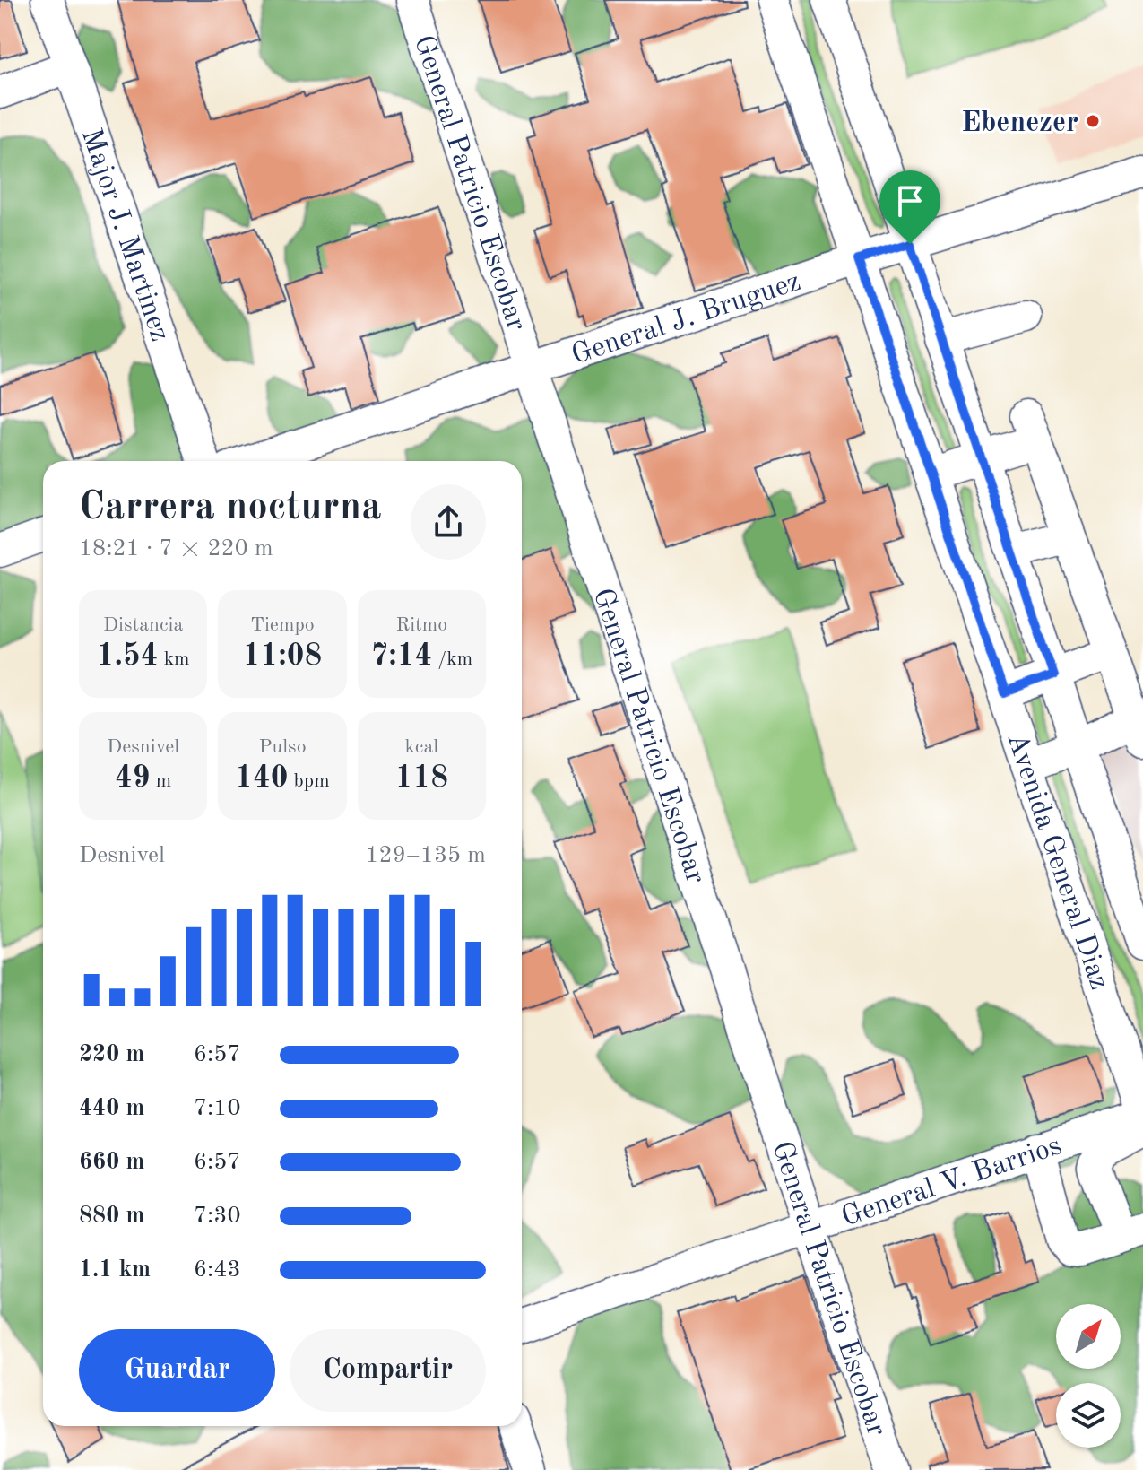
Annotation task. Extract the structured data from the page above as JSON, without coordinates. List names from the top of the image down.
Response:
{
  "streets": {
    "street": [
      "General Patricio Escobar",
      "Major J. Martinez",
      "General J. Bruguez",
      "Avenida General Diaz",
      "General V. Barrios"
    ]
  },
  "crossings": [
    ["General Patricio Escobar", "General J. Bruguez"],
    ["General Patricio Escobar", "General V. Barrios"],
    ["General J. Bruguez", "Avenida General Diaz"],
    ["Avenida General Diaz", "General V. Barrios"]
  ],
  "places": ["Ebenezer"],
  "north": "top right",
  "page": {
    "heading": ["Carrera nocturna", "18:21 · 7 × 220 m"],
    "stats": [
      ["Distancia", "1.54 km"],
      ["Tiempo", "11:08"],
      ["Ritmo", "7:14 /km"],
      ["Desnivel", "49 m"],
      ["Pulso", "140 bpm"],
      ["kcal", "118"]
    ],
    "chart": ["Desnivel", "129–135 m"],
    "list": [
      {
        "name": "220 m",
        "note": "6:57"
      },
      {
        "name": "440 m",
        "note": "7:10"
      },
      {
        "name": "660 m",
        "note": "6:57"
      },
      {
        "name": "880 m",
        "note": "7:30"
      },
      {
        "name": "1.1 km",
        "note": "6:43"
      }
    ],
    "buttons": ["Guardar", "Compartir"]
  }
}
